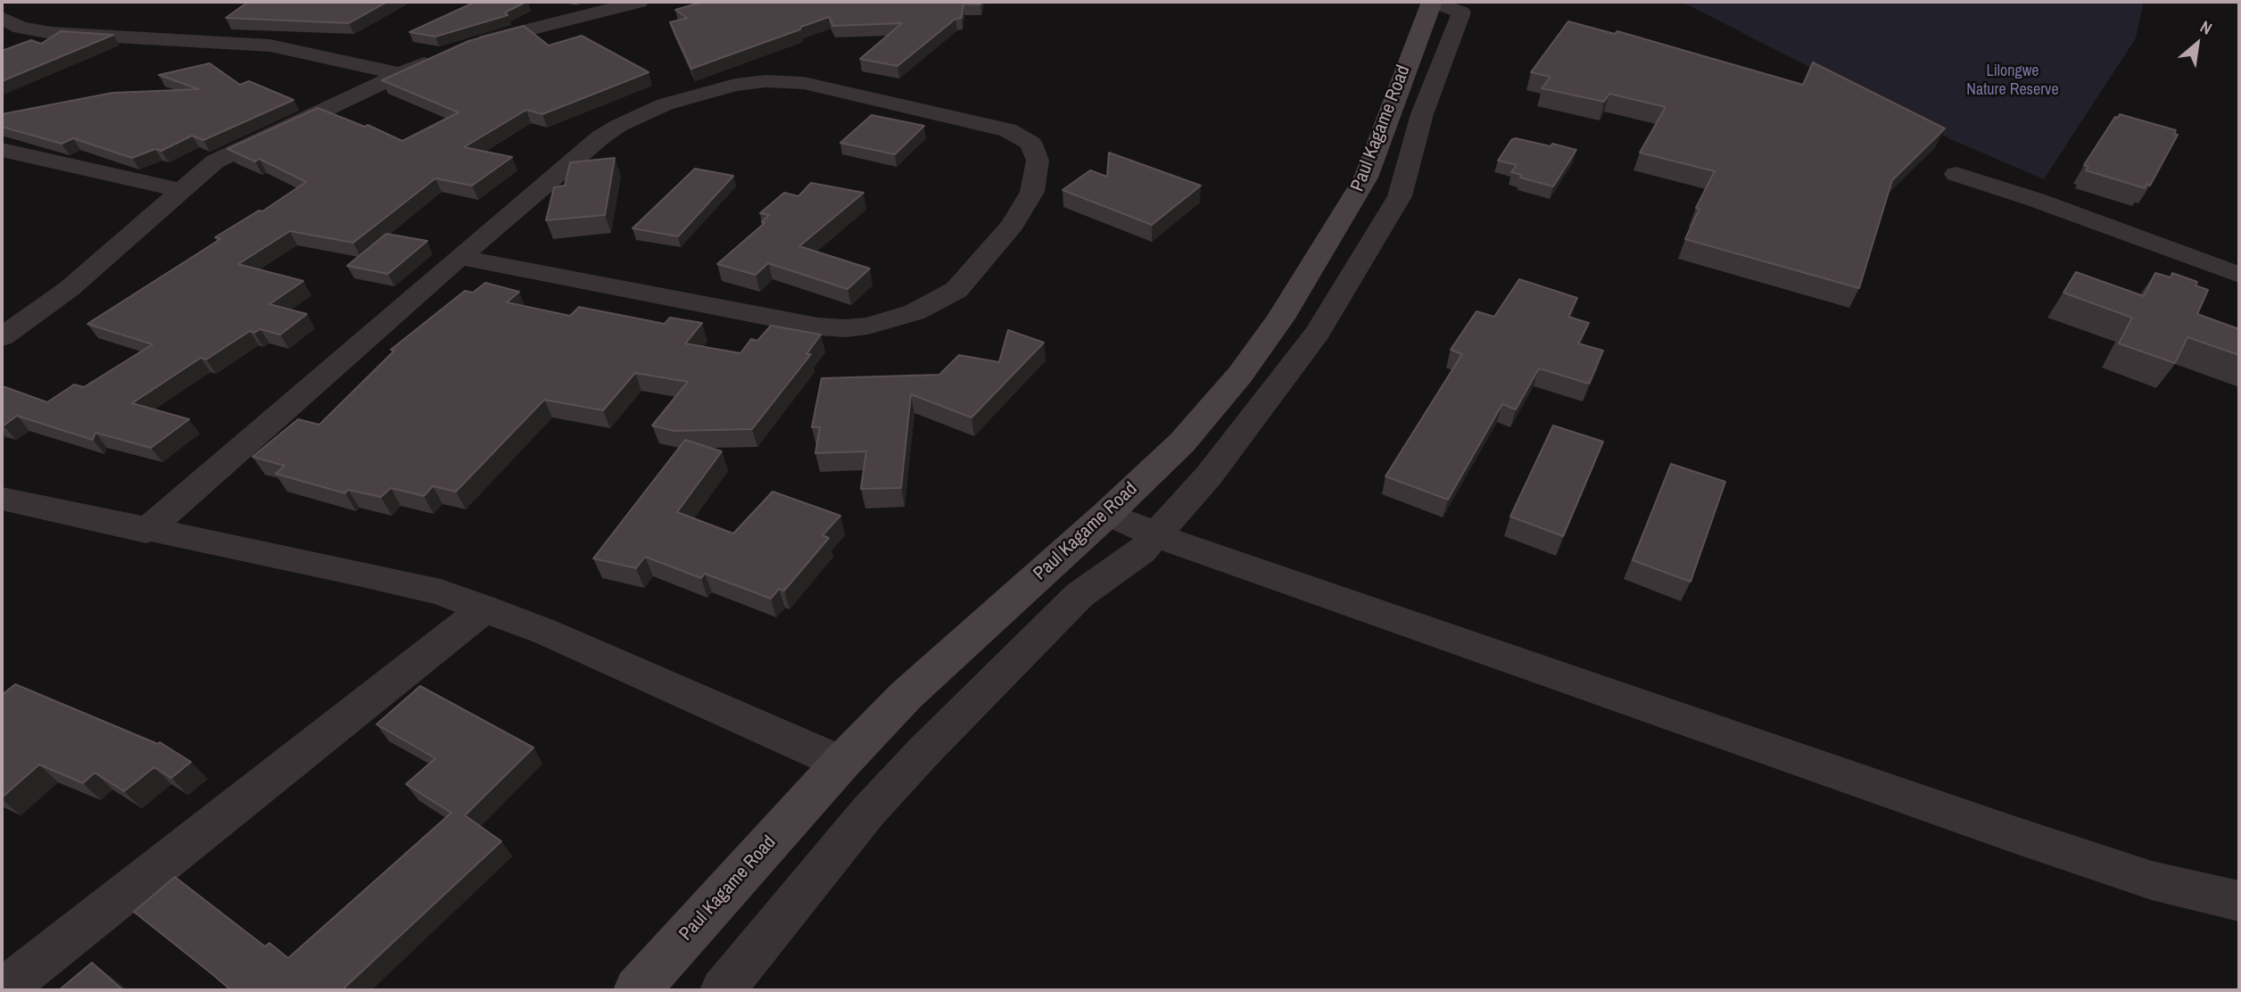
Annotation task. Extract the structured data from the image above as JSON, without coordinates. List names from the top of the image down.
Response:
{
  "streets": {
    "street": ["Paul Kagame Road"]
  },
  "parks": ["Lilongwe Nature Reserve"],
  "north": "top right"
}
